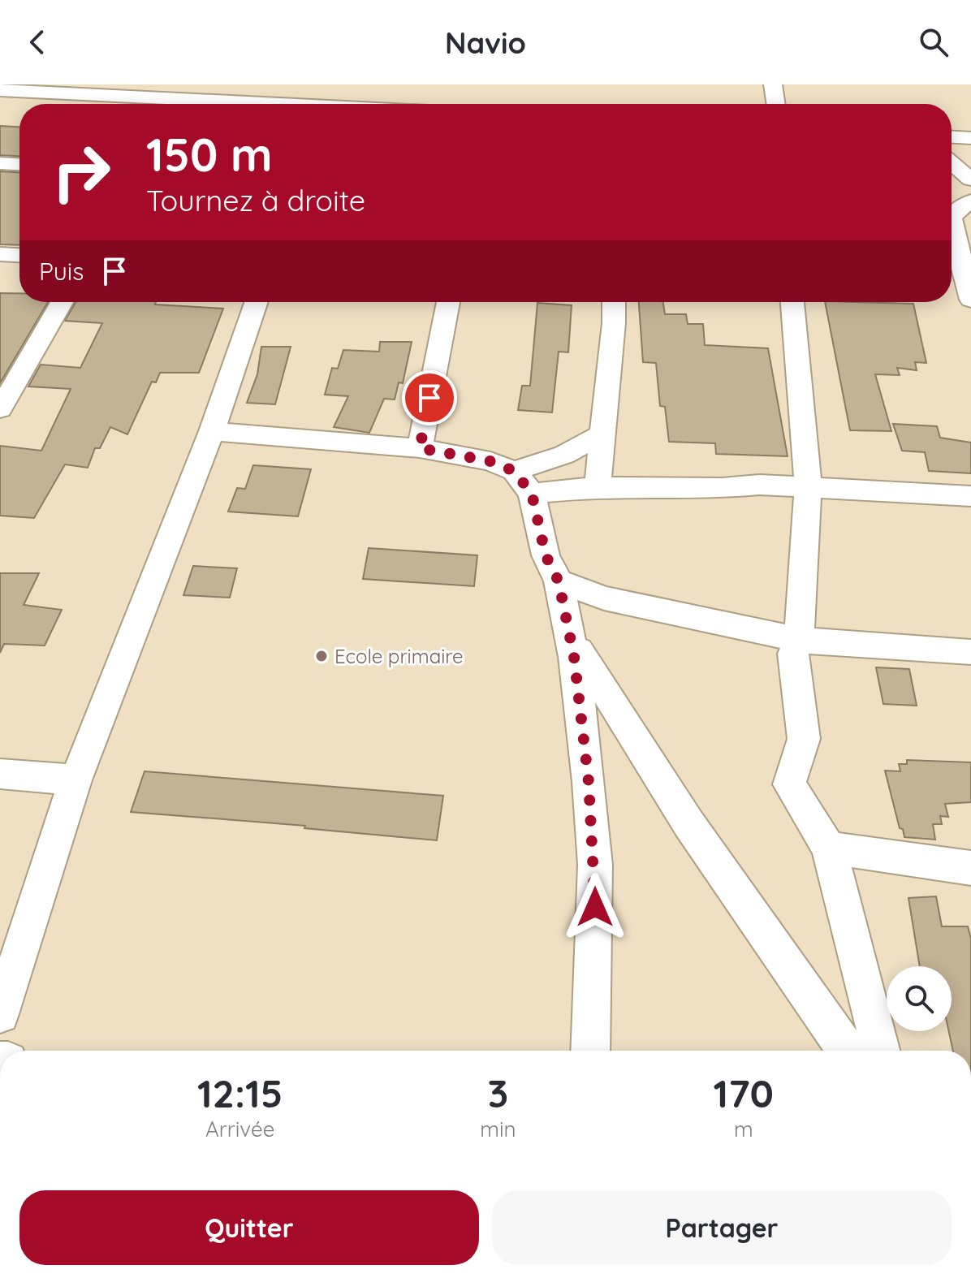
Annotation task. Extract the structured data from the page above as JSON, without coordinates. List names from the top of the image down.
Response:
{
  "places": ["Ecole primaire"],
  "page": {
    "header": "Navio",
    "turn": ["150 m", "Tournez à droite"],
    "then": "Puis",
    "eta": [
      "12:15",
      "Arrivée",
      "3",
      "min",
      "170",
      "m"
    ],
    "buttons": ["Quitter", "Partager"]
  }
}
